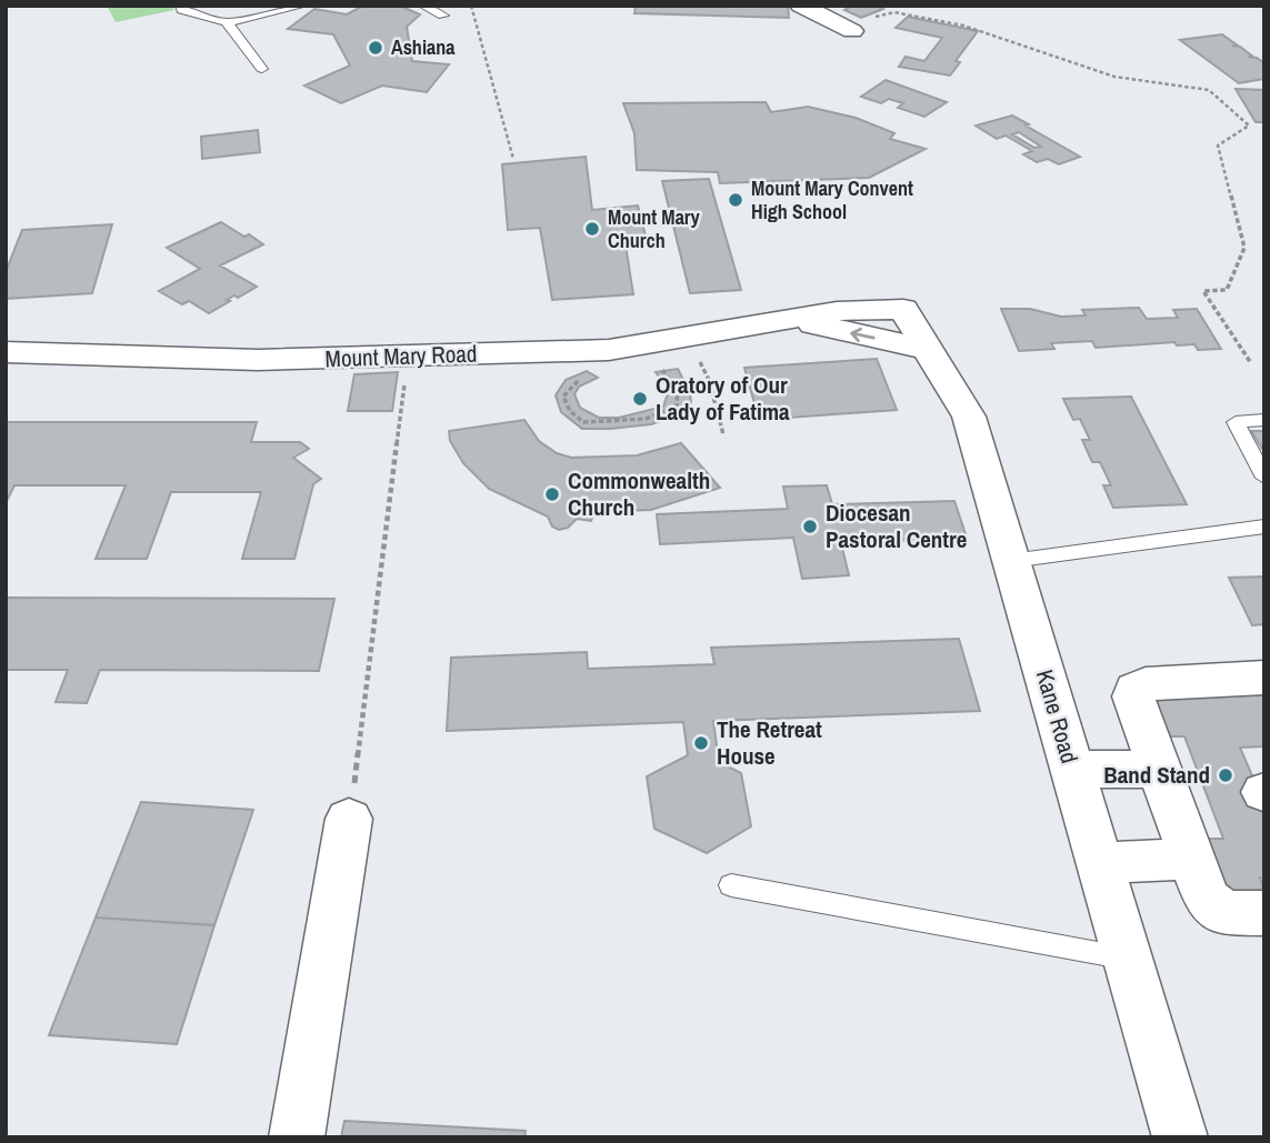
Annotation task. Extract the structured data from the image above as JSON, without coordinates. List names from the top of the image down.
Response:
{
  "streets": {
    "street": ["Mount Mary Road", "Kane Road"]
  },
  "crossings": [
    ["Mount Mary Road", "Kane Road"]
  ],
  "places": [
    "Ashiana",
    "Mount Mary Convent High School",
    "Mount Mary Church",
    "Oratory of Our Lady of Fatima",
    "Commonwealth Church",
    "Diocesan Pastoral Centre",
    "The Retreat House",
    "Band Stand"
  ]
}
